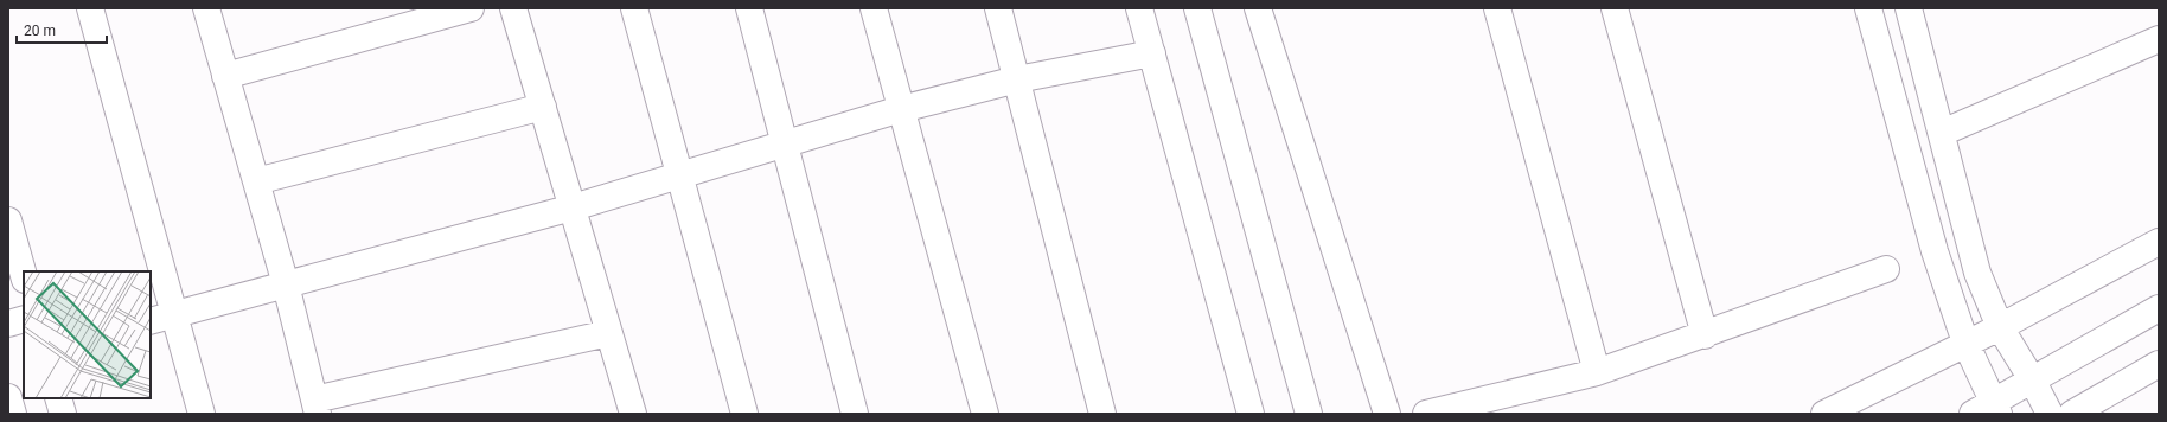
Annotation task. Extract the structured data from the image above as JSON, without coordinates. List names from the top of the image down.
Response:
{
  "scale_bar": "20 m"
}
